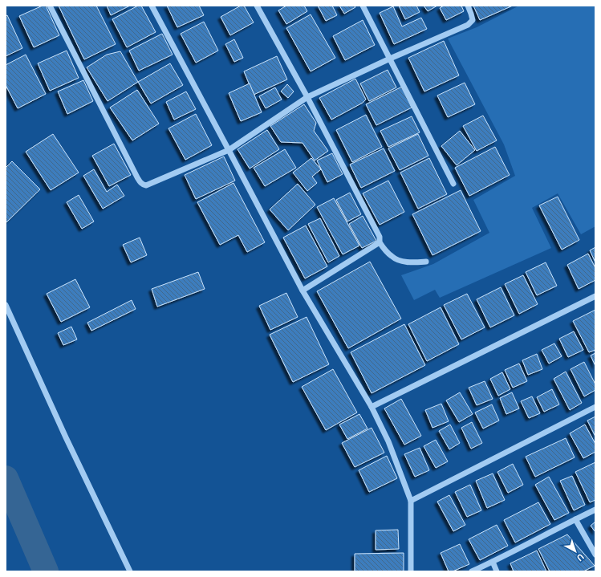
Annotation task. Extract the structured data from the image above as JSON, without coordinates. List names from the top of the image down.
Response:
{
  "north": "bottom right"
}
